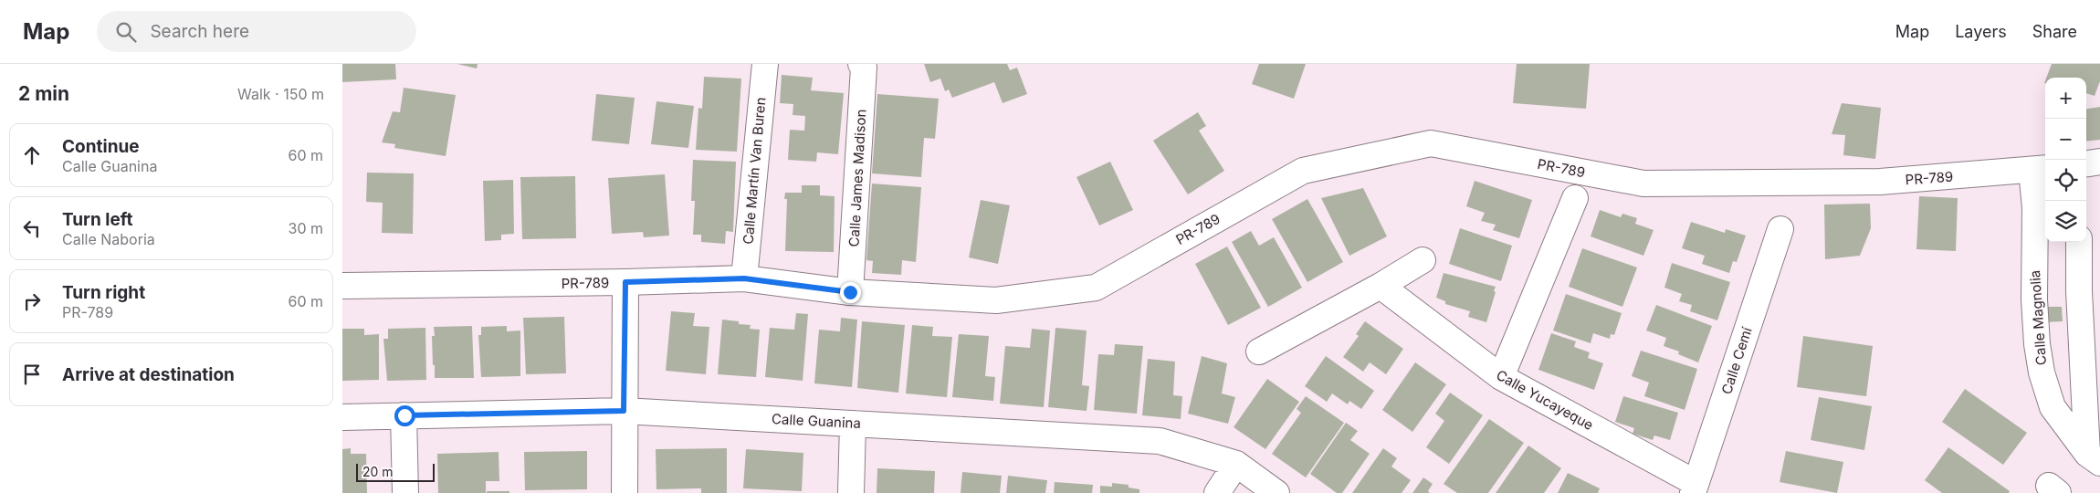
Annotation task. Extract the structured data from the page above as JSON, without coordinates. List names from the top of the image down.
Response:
{
  "streets": {
    "street": [
      "PR-789",
      "Calle Martín Van Buren",
      "Calle James Madison",
      "Calle Magnolia",
      "Calle Cemí",
      "Calle Yucayeque",
      "Calle Guanina"
    ]
  },
  "crossings": [
    ["PR-789", "Calle Martín Van Buren"],
    ["PR-789", "Calle James Madison"],
    ["PR-789", "Calle Magnolia"],
    ["Calle Cemí", "Calle Yucayeque"]
  ],
  "scale_bar": "20 m",
  "page": {
    "header": "Map",
    "search": "Search here",
    "nav": ["Map", "Layers", "Share"],
    "heading": ["2 min", "Walk · 150 m"],
    "map_buttons": ["+", "−"],
    "list": [
      ["Continue", "Calle Guanina", "60 m"],
      ["Turn left", "Calle Naboria", "30 m"],
      ["Turn right", "PR-789", "60 m"],
      "Arrive at destination"
    ],
    "scale": "20 m"
  }
}
